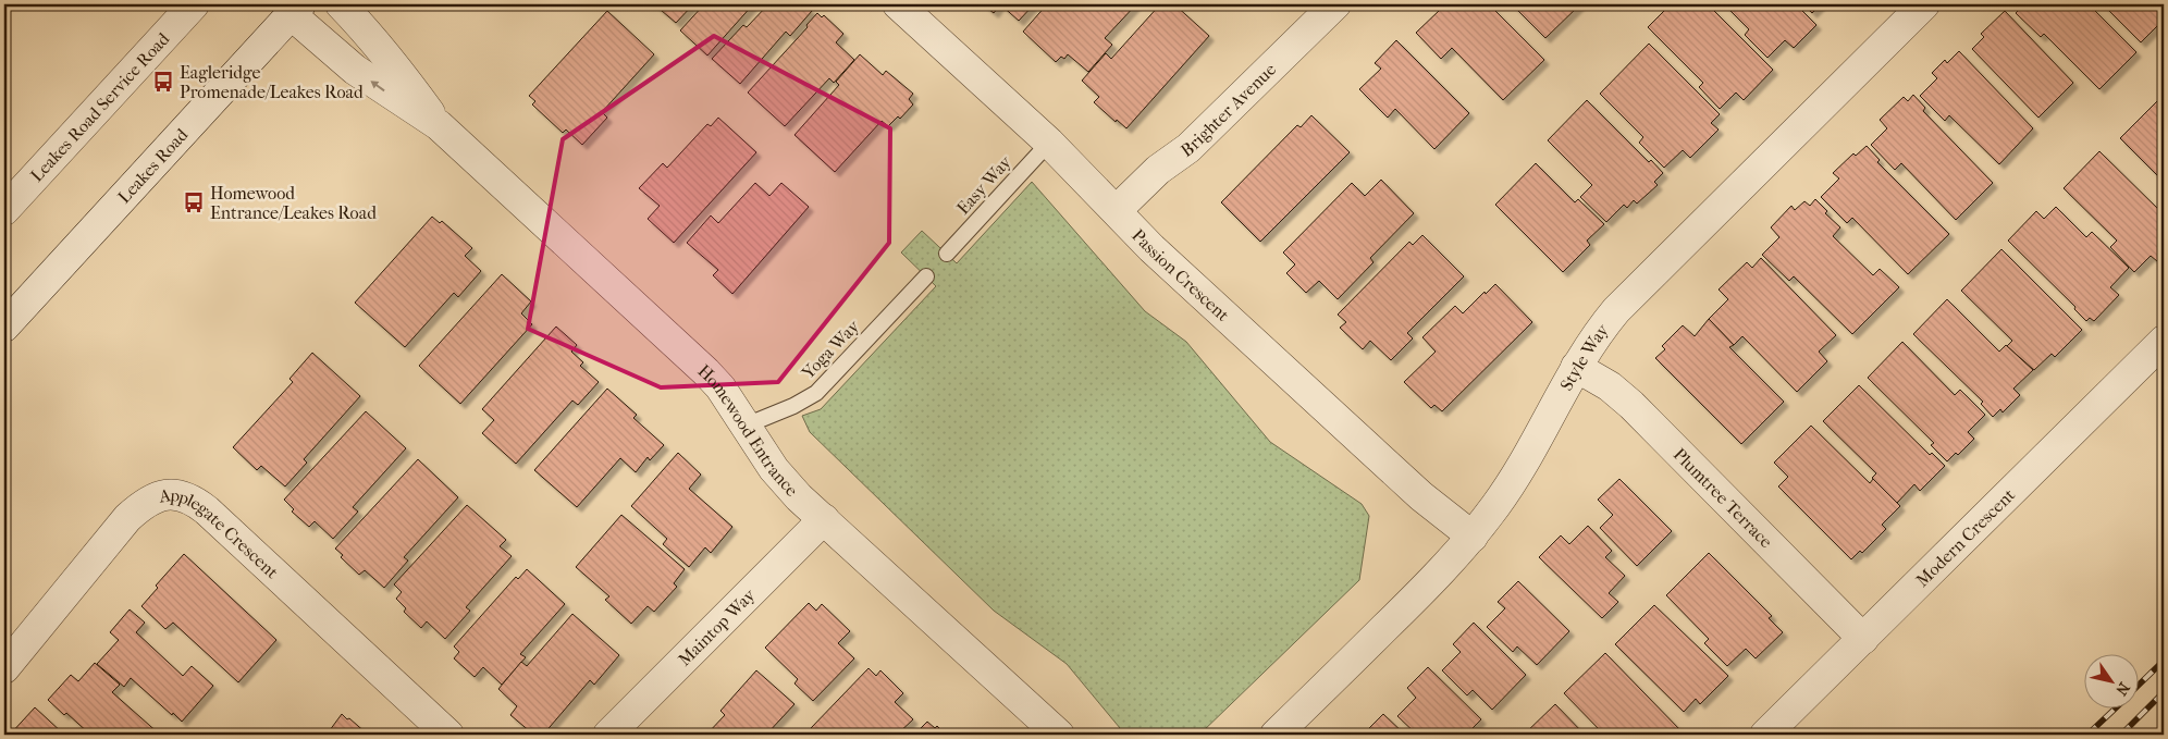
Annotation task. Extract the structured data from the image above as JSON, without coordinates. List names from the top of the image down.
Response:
{
  "streets": {
    "street": [
      "Leakes Road Service Road",
      "Brighter Avenue",
      "Leakes Road",
      "Passion Crescent",
      "Style Way",
      "Homewood Entrance",
      "Plumtree Terrace",
      "Modern Crescent",
      "Applegate Crescent",
      "Maintop Way"
    ],
    "lane": ["Easy Way", "Yoga Way"]
  },
  "crossings": [
    ["Brighter Avenue", "Passion Crescent"],
    ["Leakes Road", "Homewood Entrance"],
    ["Easy Way", "Passion Crescent"],
    ["Passion Crescent", "Style Way"],
    ["Yoga Way", "Homewood Entrance"],
    ["Style Way", "Plumtree Terrace"],
    ["Homewood Entrance", "Maintop Way"],
    ["Plumtree Terrace", "Modern Crescent"]
  ],
  "places": {
    "bus stop": ["Eagleridge Promenade/Leakes Road", "Homewood Entrance/Leakes Road"]
  },
  "north": "bottom right"
}
